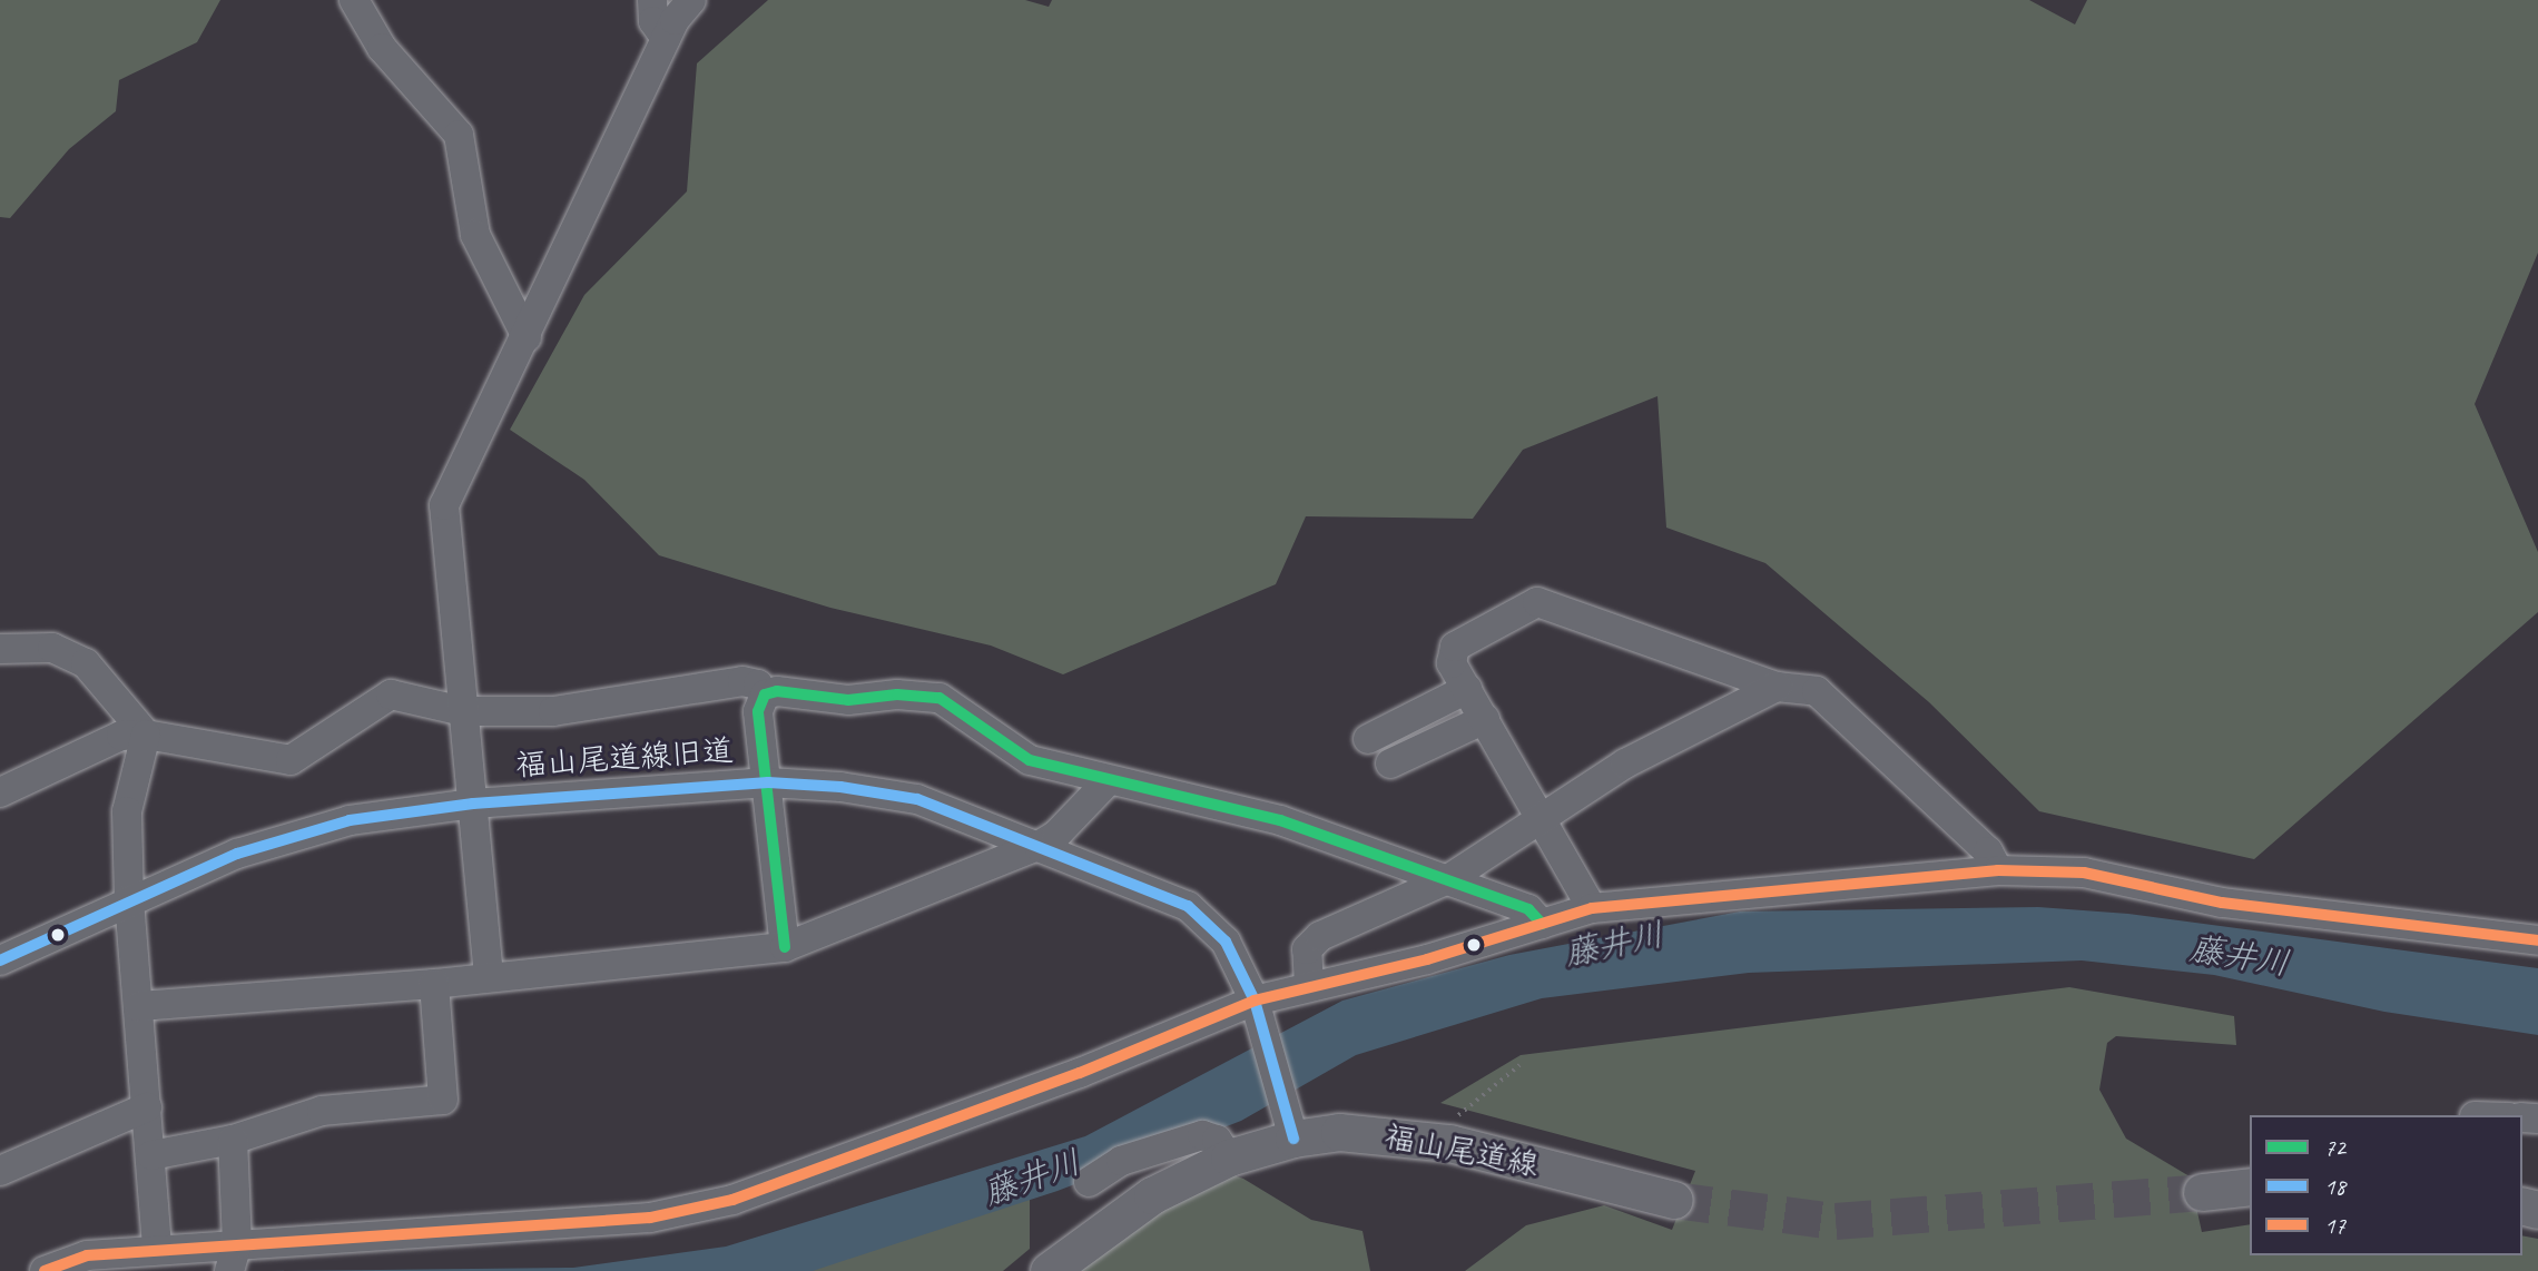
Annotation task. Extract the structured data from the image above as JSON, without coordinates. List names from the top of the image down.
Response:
{
  "streets": {
    "main road": ["福山尾道線"],
    "street": ["福山尾道線旧道"]
  },
  "crossings": [
    ["福山尾道線旧道", "福山尾道線"]
  ],
  "water": ["藤井川"],
  "lines": ["transit line 72", "transit line 18", "transit line 17"],
  "legend": ["72", "18", "17"]
}
